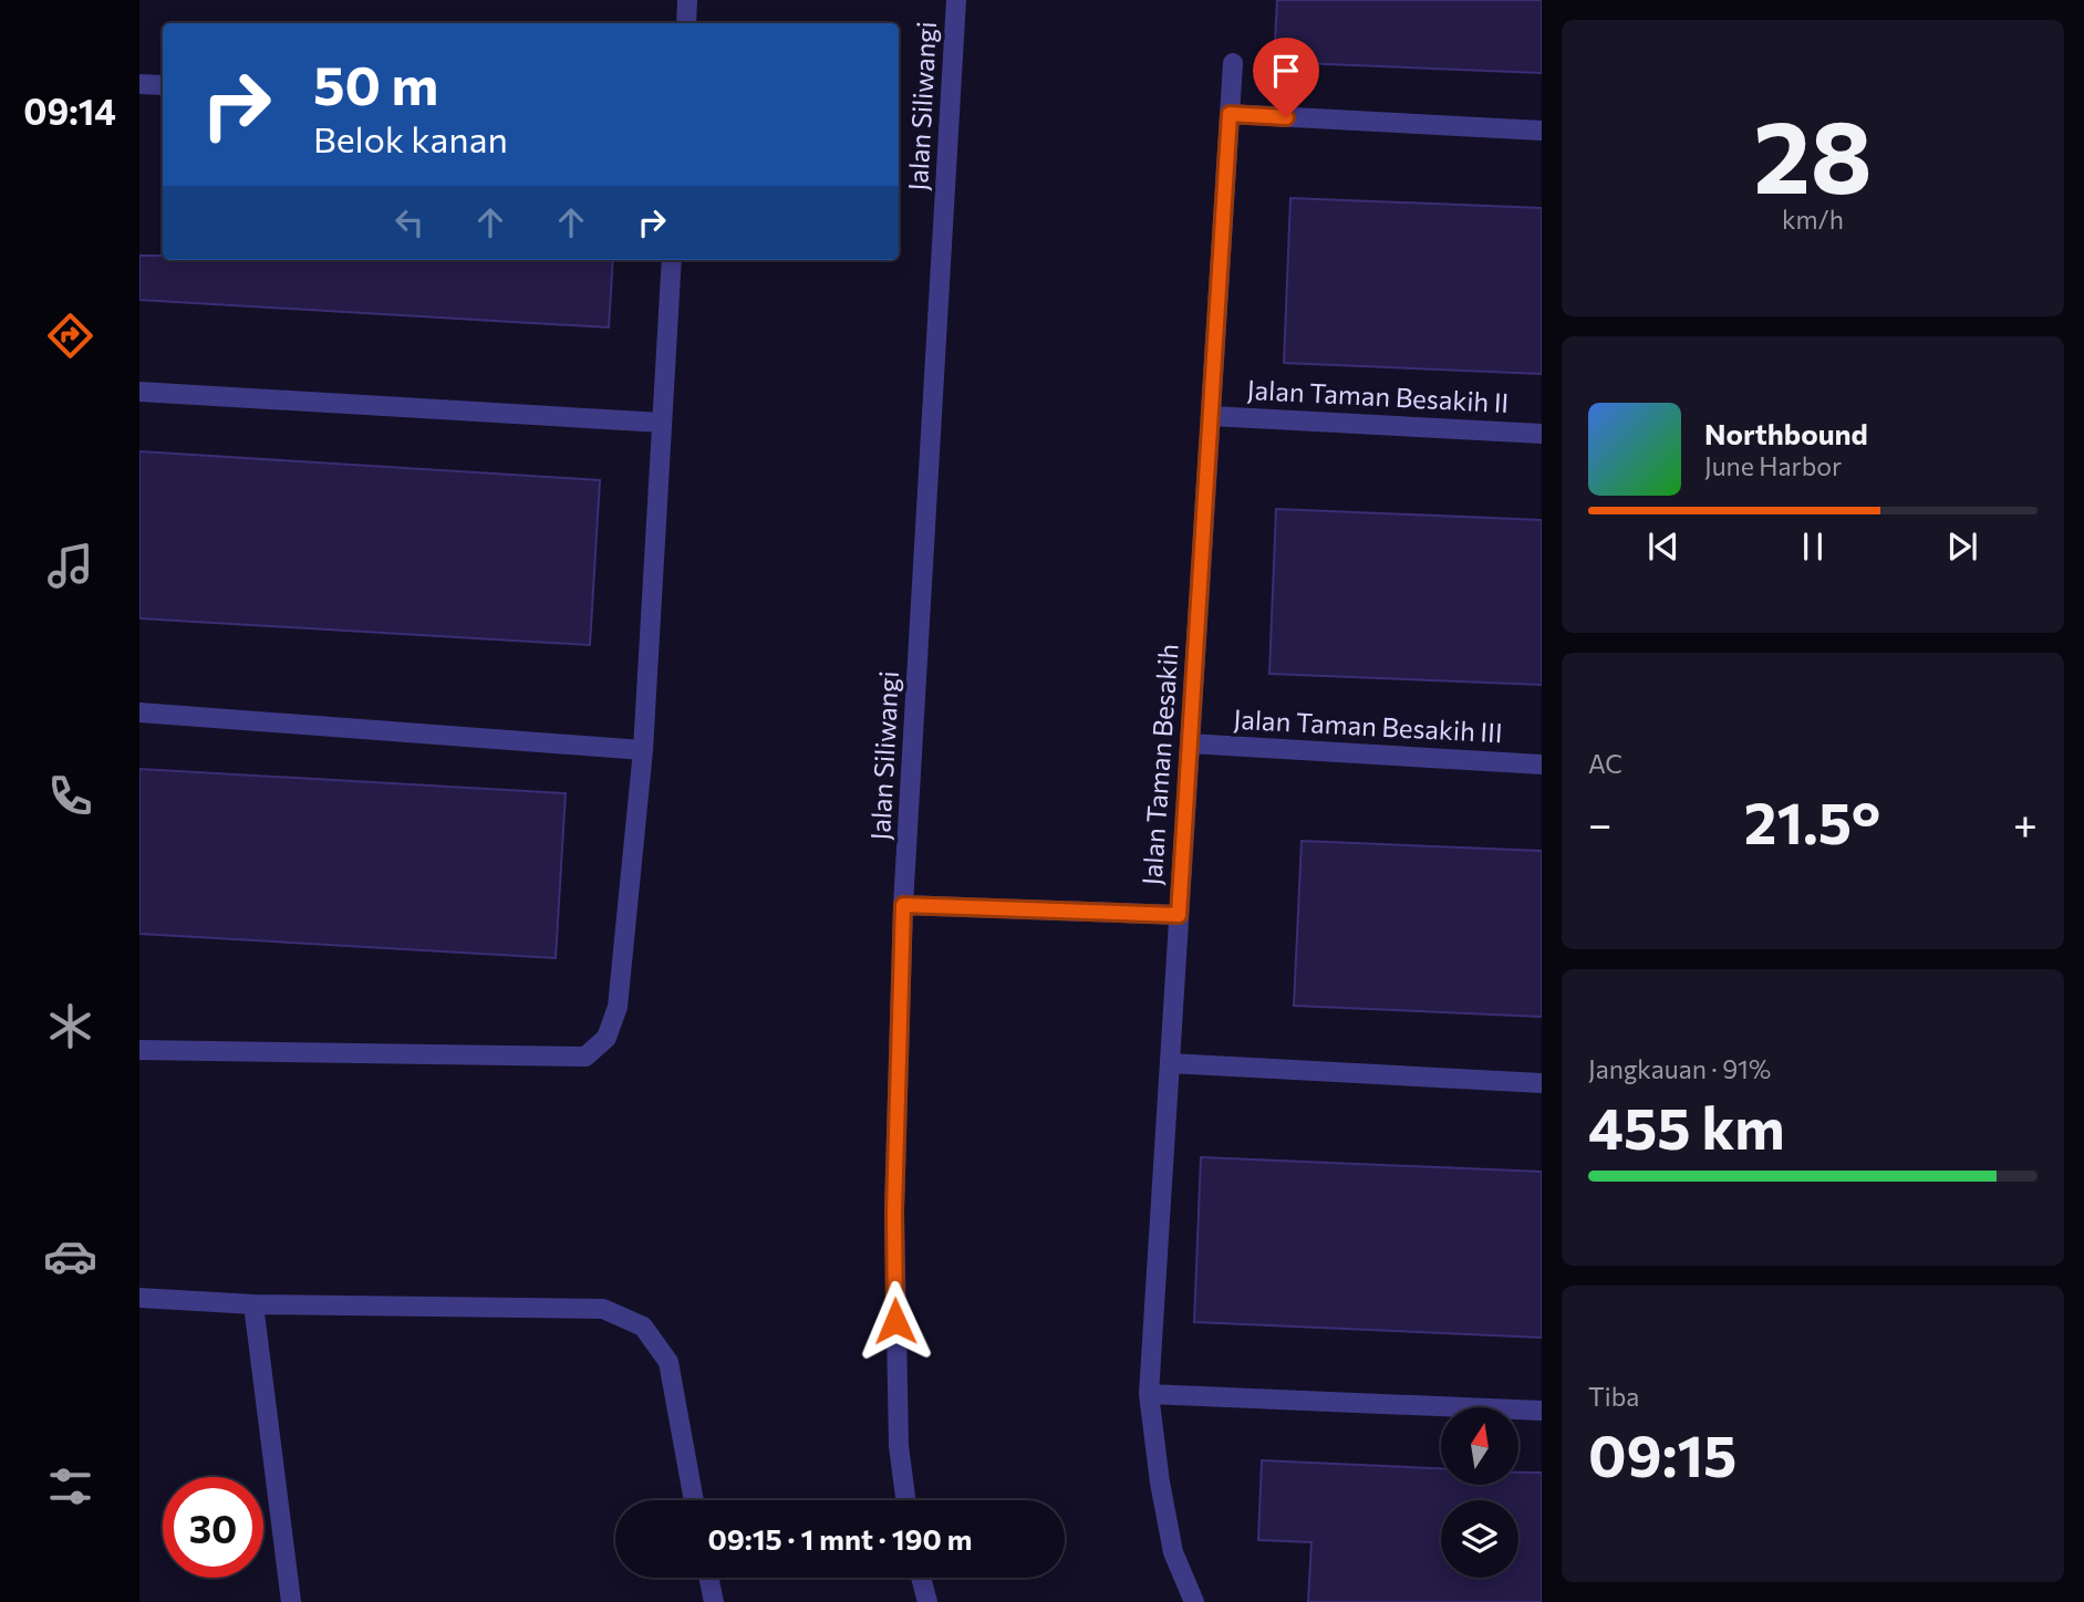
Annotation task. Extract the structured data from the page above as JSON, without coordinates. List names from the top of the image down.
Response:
{
  "streets": {
    "street": [
      "Jalan Siliwangi",
      "Jalan Taman Besakih II",
      "Jalan Taman Besakih III",
      "Jalan Taman Besakih"
    ]
  },
  "crossings": [
    ["Jalan Taman Besakih II", "Jalan Taman Besakih"],
    ["Jalan Taman Besakih III", "Jalan Taman Besakih"]
  ],
  "north": "top",
  "page": {
    "tabs": "09:14",
    "tile": [
      ["28", "km/h"],
      "AC",
      ["Jangkauan · 91%", "455 km"],
      ["Tiba", "09:15"]
    ],
    "turn": ["50 m", "Belok kanan"],
    "song": ["Northbound", "June Harbor"],
    "heat": ["−", "21.5°", "+"],
    "limit": "30",
    "trip": "09:15 · 1 mnt · 190 m"
  }
}
